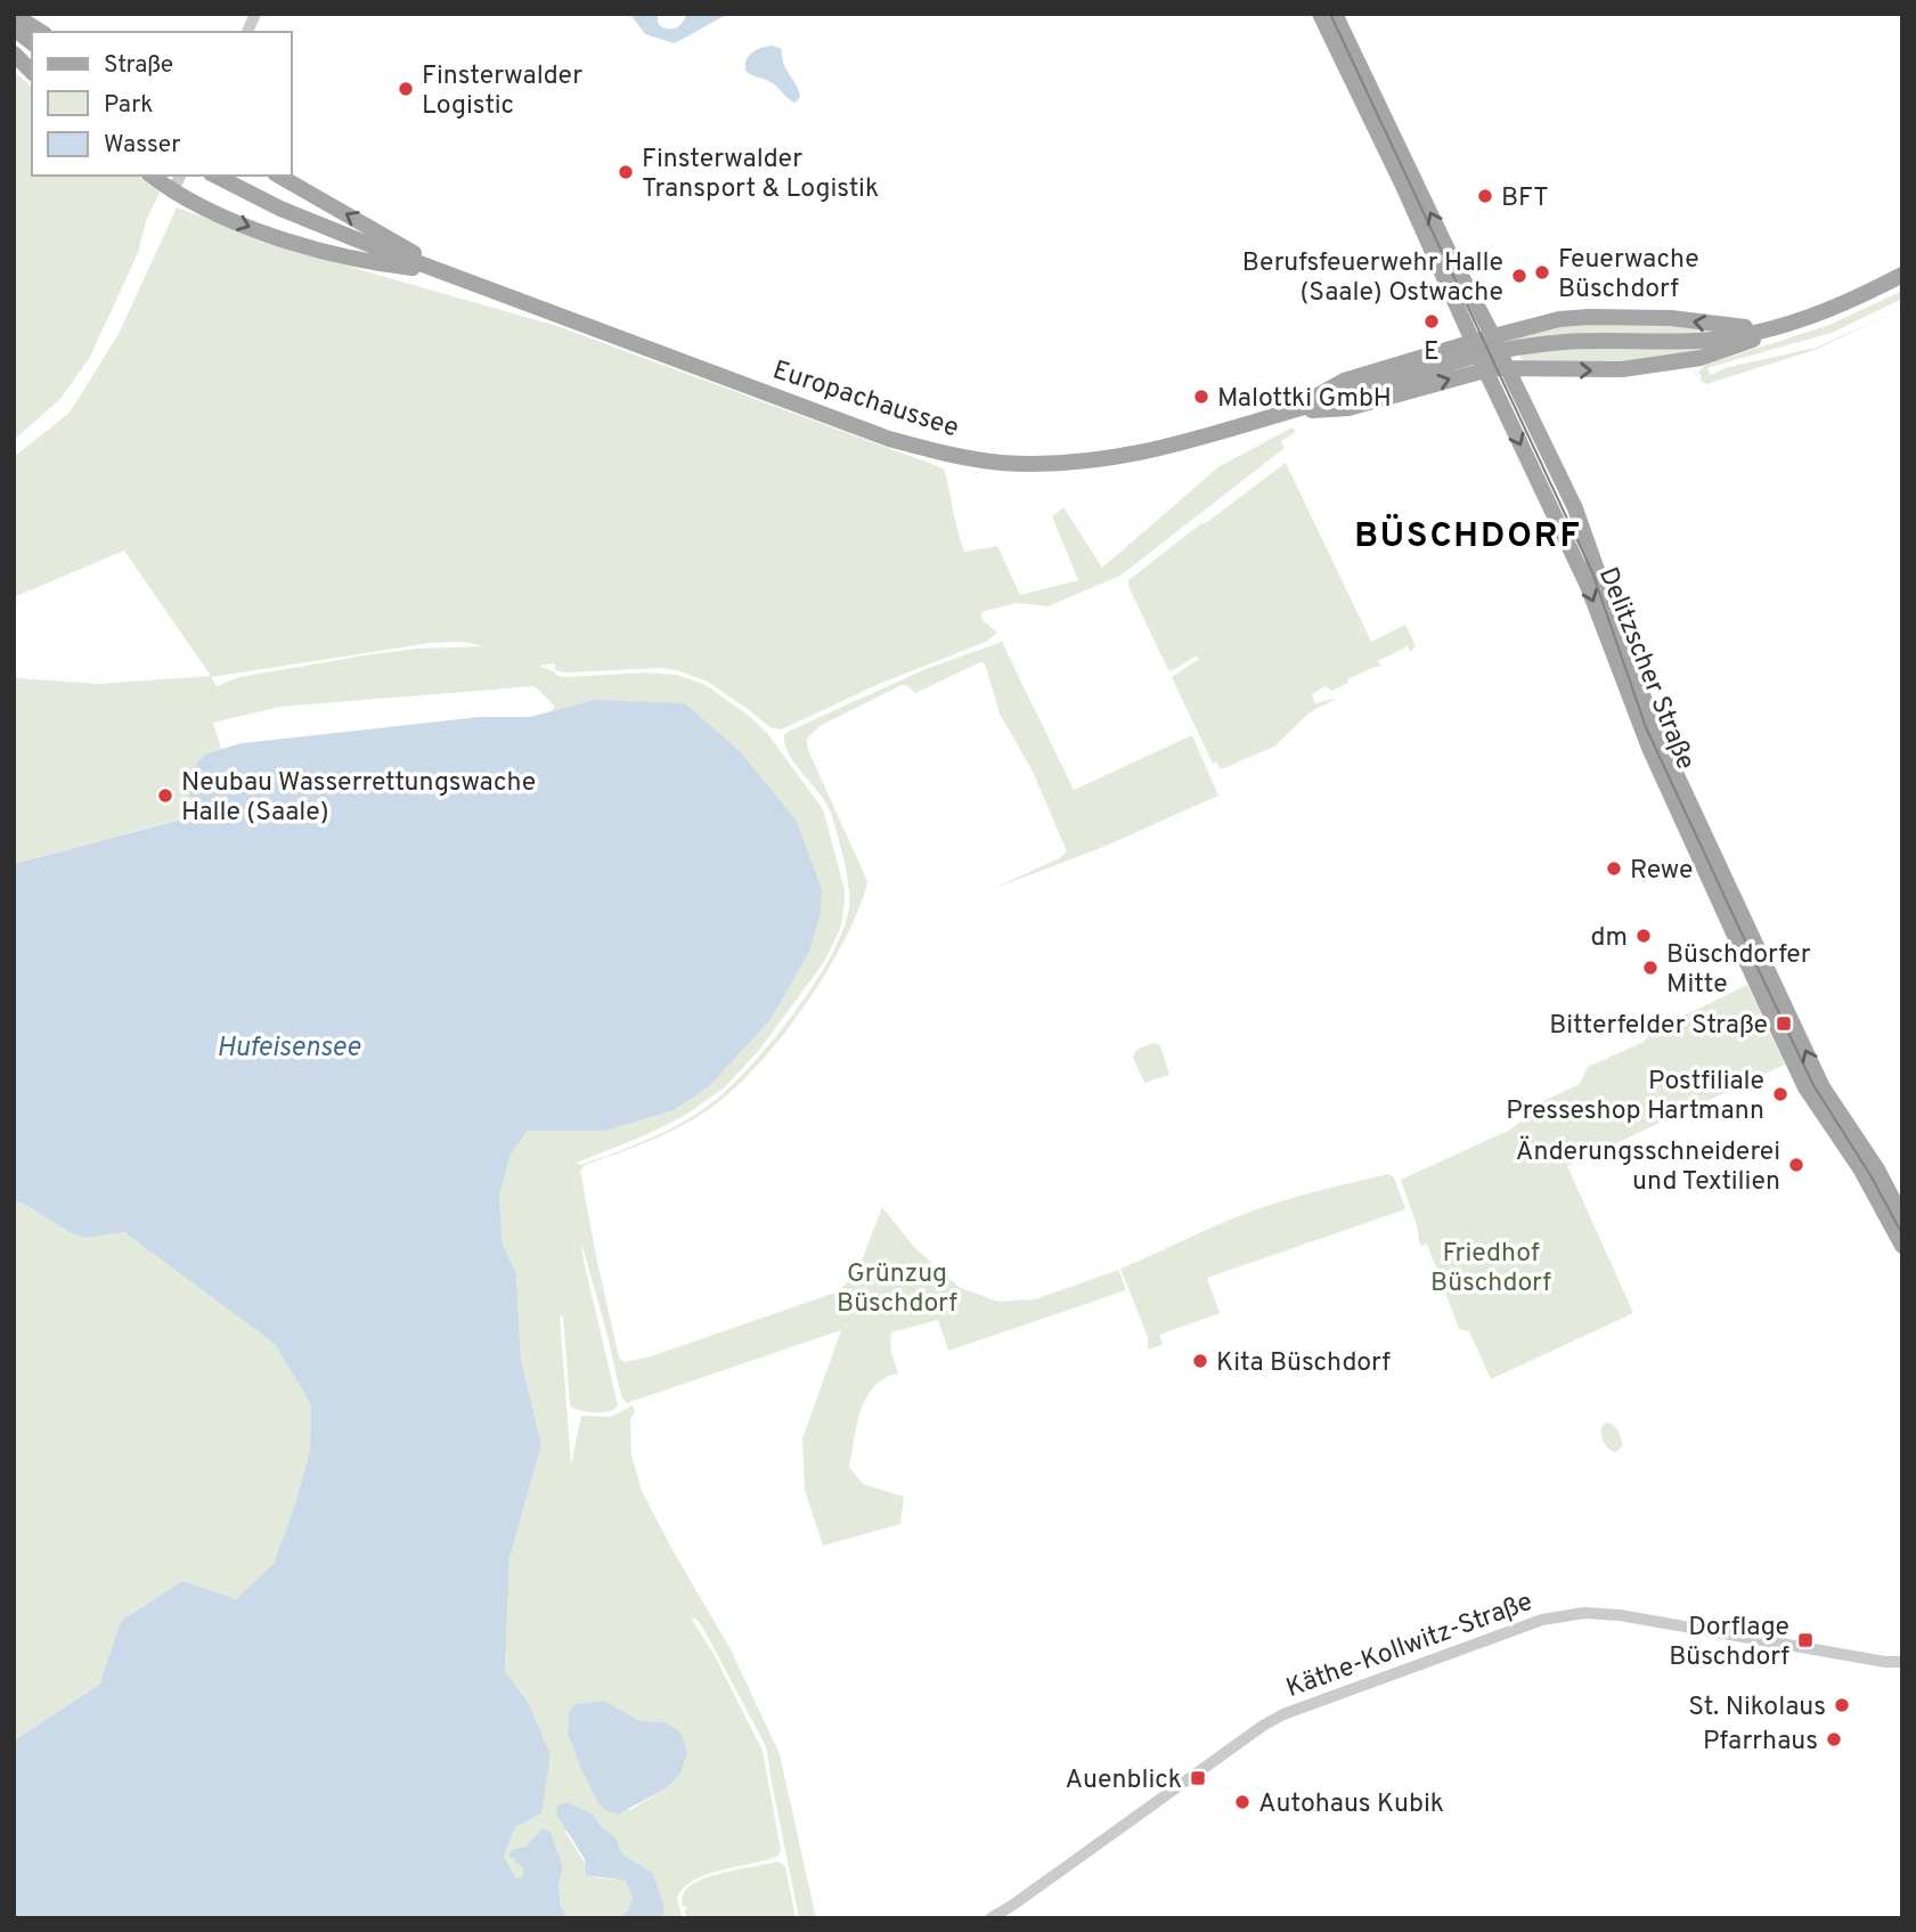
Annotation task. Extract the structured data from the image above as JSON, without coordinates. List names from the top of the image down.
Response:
{
  "streets": {
    "main road": ["Europachaussee", "Delitzscher Straße"],
    "street": ["Käthe-Kollwitz-Straße"]
  },
  "districts": ["BÜSCHDORF"],
  "water": ["Hufeisensee"],
  "parks": ["Friedhof Büschdorf", "Grünzug Büschdorf"],
  "places": {
    "other": [
      "Finsterwalder Logistic",
      "Finsterwalder Transport & Logistik",
      "BFT",
      "Feuerwache Büschdorf",
      "Berufsfeuerwehr Halle (Saale) Ostwache",
      "E",
      "Malottki GmbH",
      "Neubau Wasserrettungswache Halle (Saale)",
      "Rewe",
      "dm",
      "Büschdorfer Mitte",
      "Postfiliale Presseshop Hartmann",
      "Änderungsschneiderei und Textilien",
      "Kita Büschdorf",
      "St. Nikolaus",
      "Pfarrhaus",
      "Autohaus Kubik"
    ],
    "transit": ["Bitterfelder Straße", "Dorflage Büschdorf", "Auenblick"]
  },
  "legend": ["Straße", "Park", "Wasser"]
}
